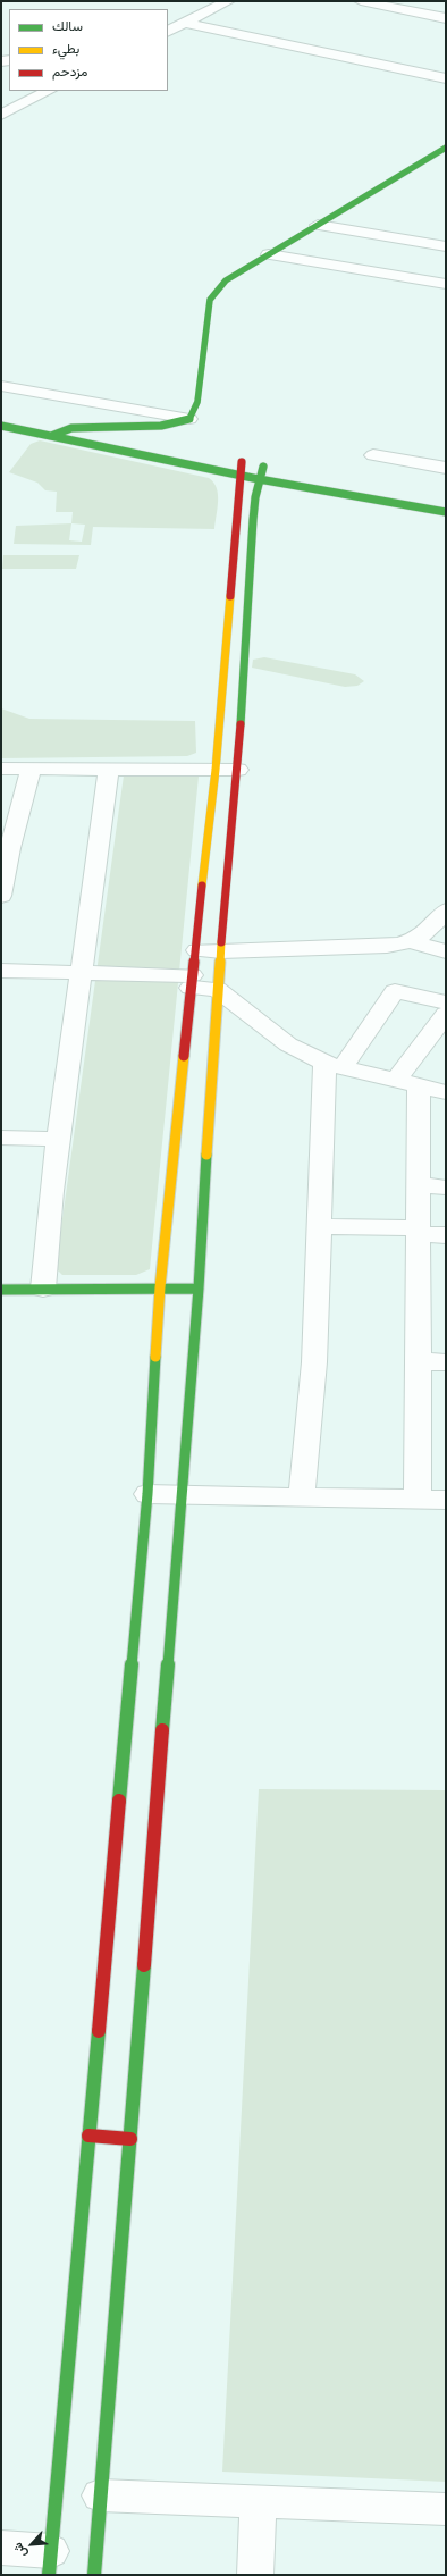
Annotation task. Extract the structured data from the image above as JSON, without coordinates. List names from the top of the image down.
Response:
{
  "legend": ["سالك", "بطيء", "مزدحم"],
  "north": "bottom left"
}
